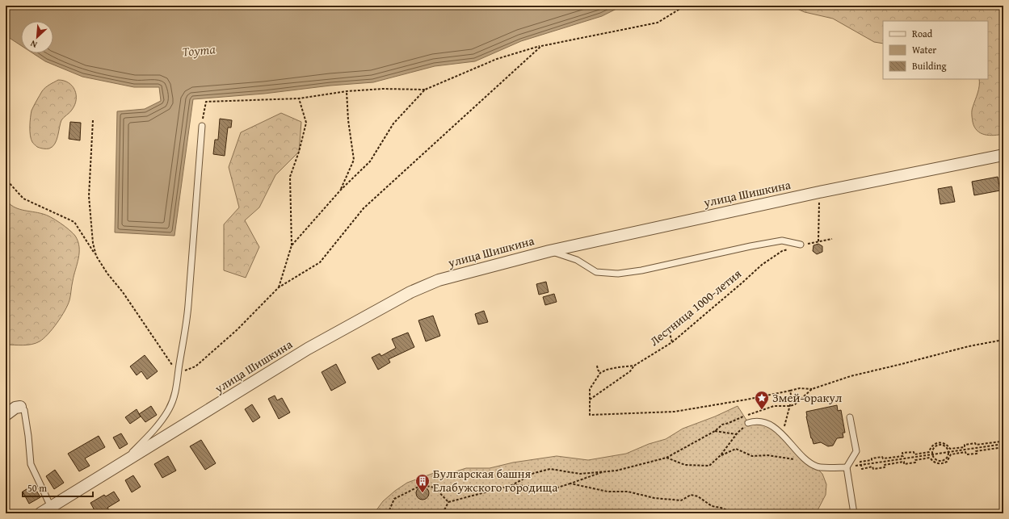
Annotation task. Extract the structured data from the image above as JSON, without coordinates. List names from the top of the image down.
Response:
{
  "streets": {
    "street": ["улица Шишкина"],
    "path": ["Лестница 1000-летия"]
  },
  "water": ["Toyma"],
  "places": {
    "place": ["Змей-оракул"],
    "building": ["Булгарская башня Елабужского городища"]
  },
  "legend": ["Road", "Water", "Building"],
  "scale_bar": "50 m",
  "north": "bottom left"
}
